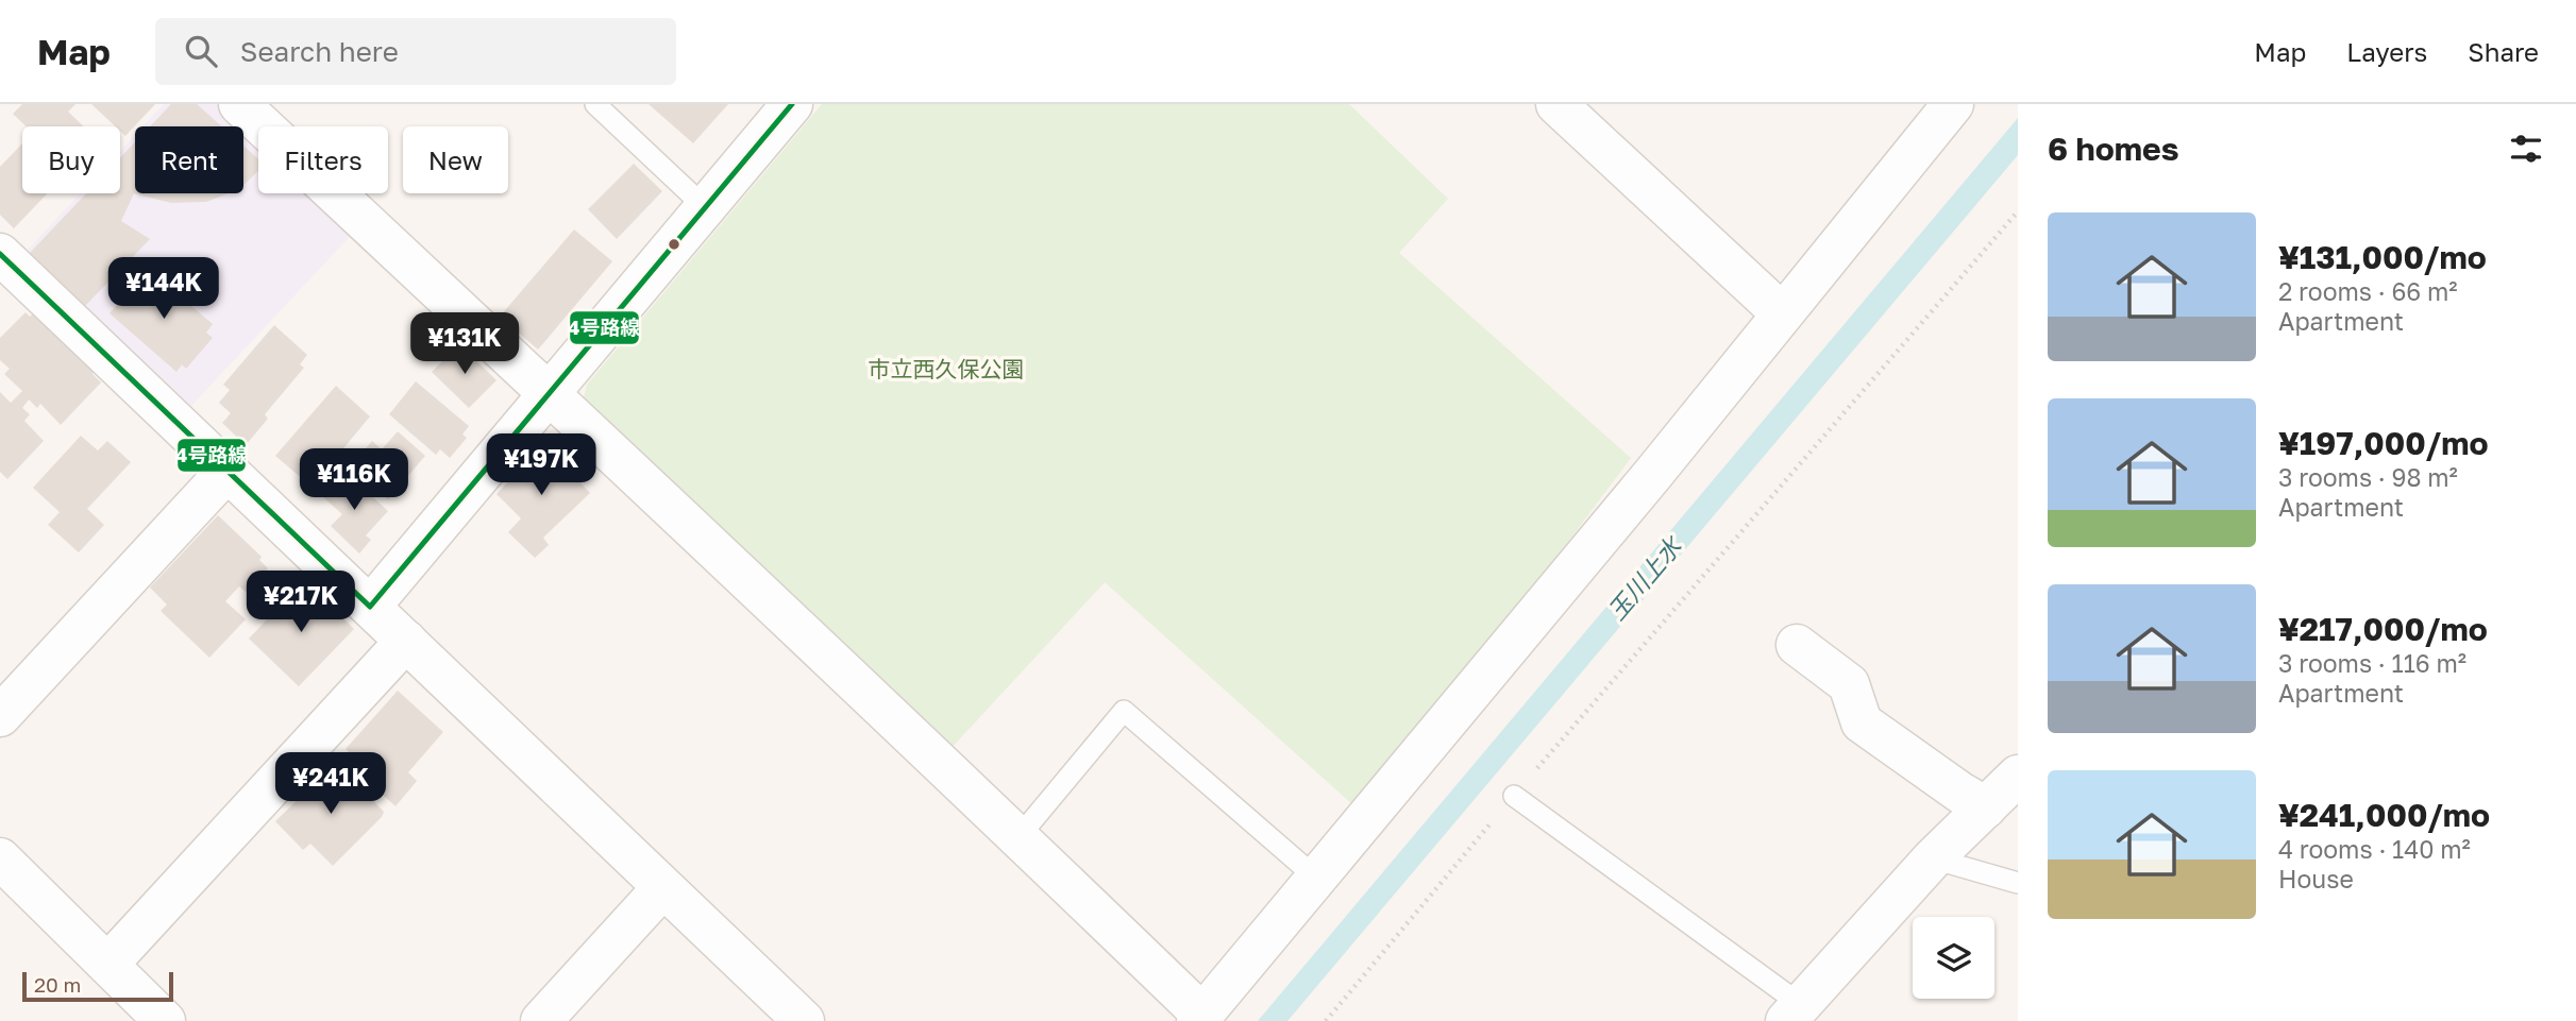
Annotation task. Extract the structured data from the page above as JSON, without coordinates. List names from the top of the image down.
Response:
{
  "water": ["玉川上水"],
  "parks": ["市立西久保公園"],
  "lines": ["transit line 4号路線"],
  "scale_bar": "20 m",
  "page": {
    "header": "Map",
    "search": "Search here",
    "nav": ["Map", "Layers", "Share"],
    "heading": "6 homes",
    "chip": [
      "Buy",
      "Rent",
      "Filters",
      "New"
    ],
    "list": [
      {
        "name": "¥131,000/mo",
        "note": "2 rooms · 66 m² · Apartment"
      },
      {
        "name": "¥197,000/mo",
        "note": "3 rooms · 98 m² · Apartment"
      },
      {
        "name": "¥217,000/mo",
        "note": "3 rooms · 116 m² · Apartment"
      },
      {
        "name": "¥241,000/mo",
        "note": "4 rooms · 140 m² · House"
      }
    ],
    "price": [
      "¥144K",
      "¥131K",
      "¥197K",
      "¥116K",
      "¥217K",
      "¥241K"
    ],
    "scale": "20 m"
  }
}
